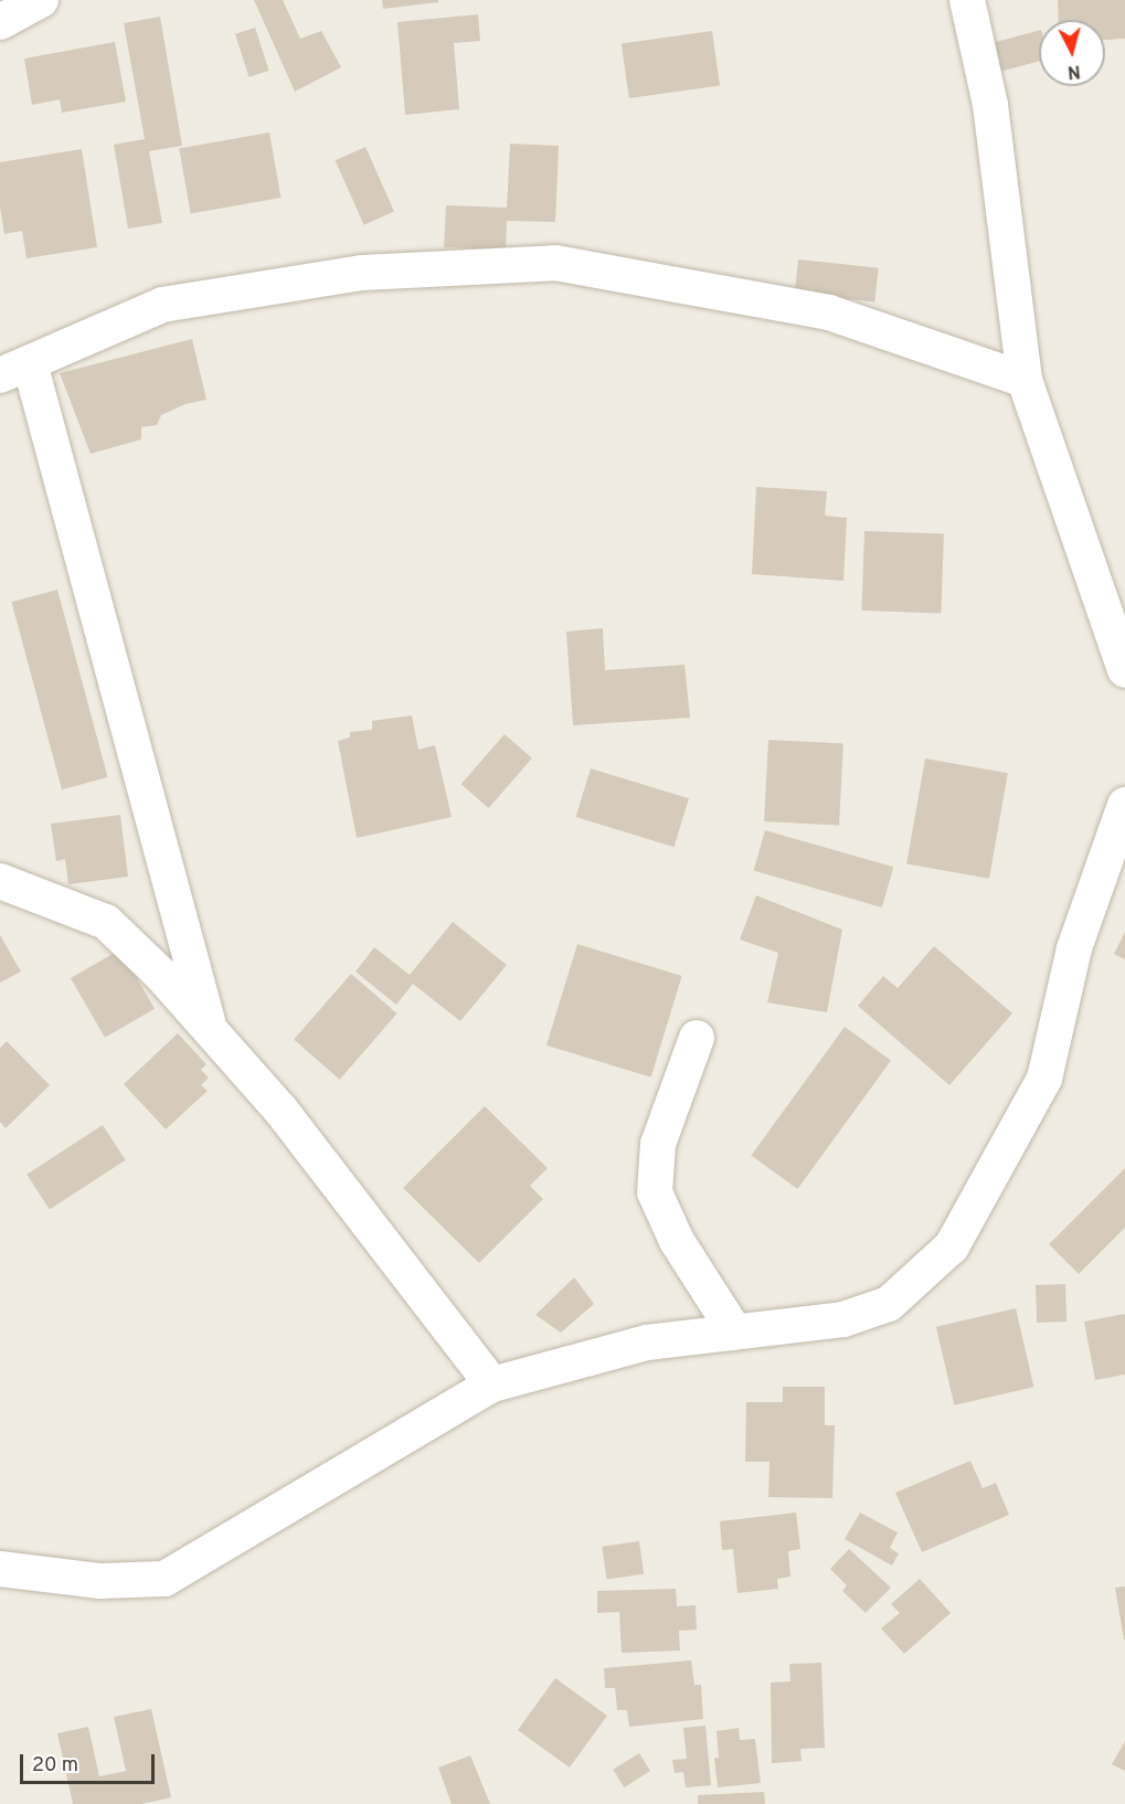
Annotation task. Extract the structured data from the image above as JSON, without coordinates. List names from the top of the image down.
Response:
{
  "scale_bar": "20 m",
  "north": "bottom"
}
